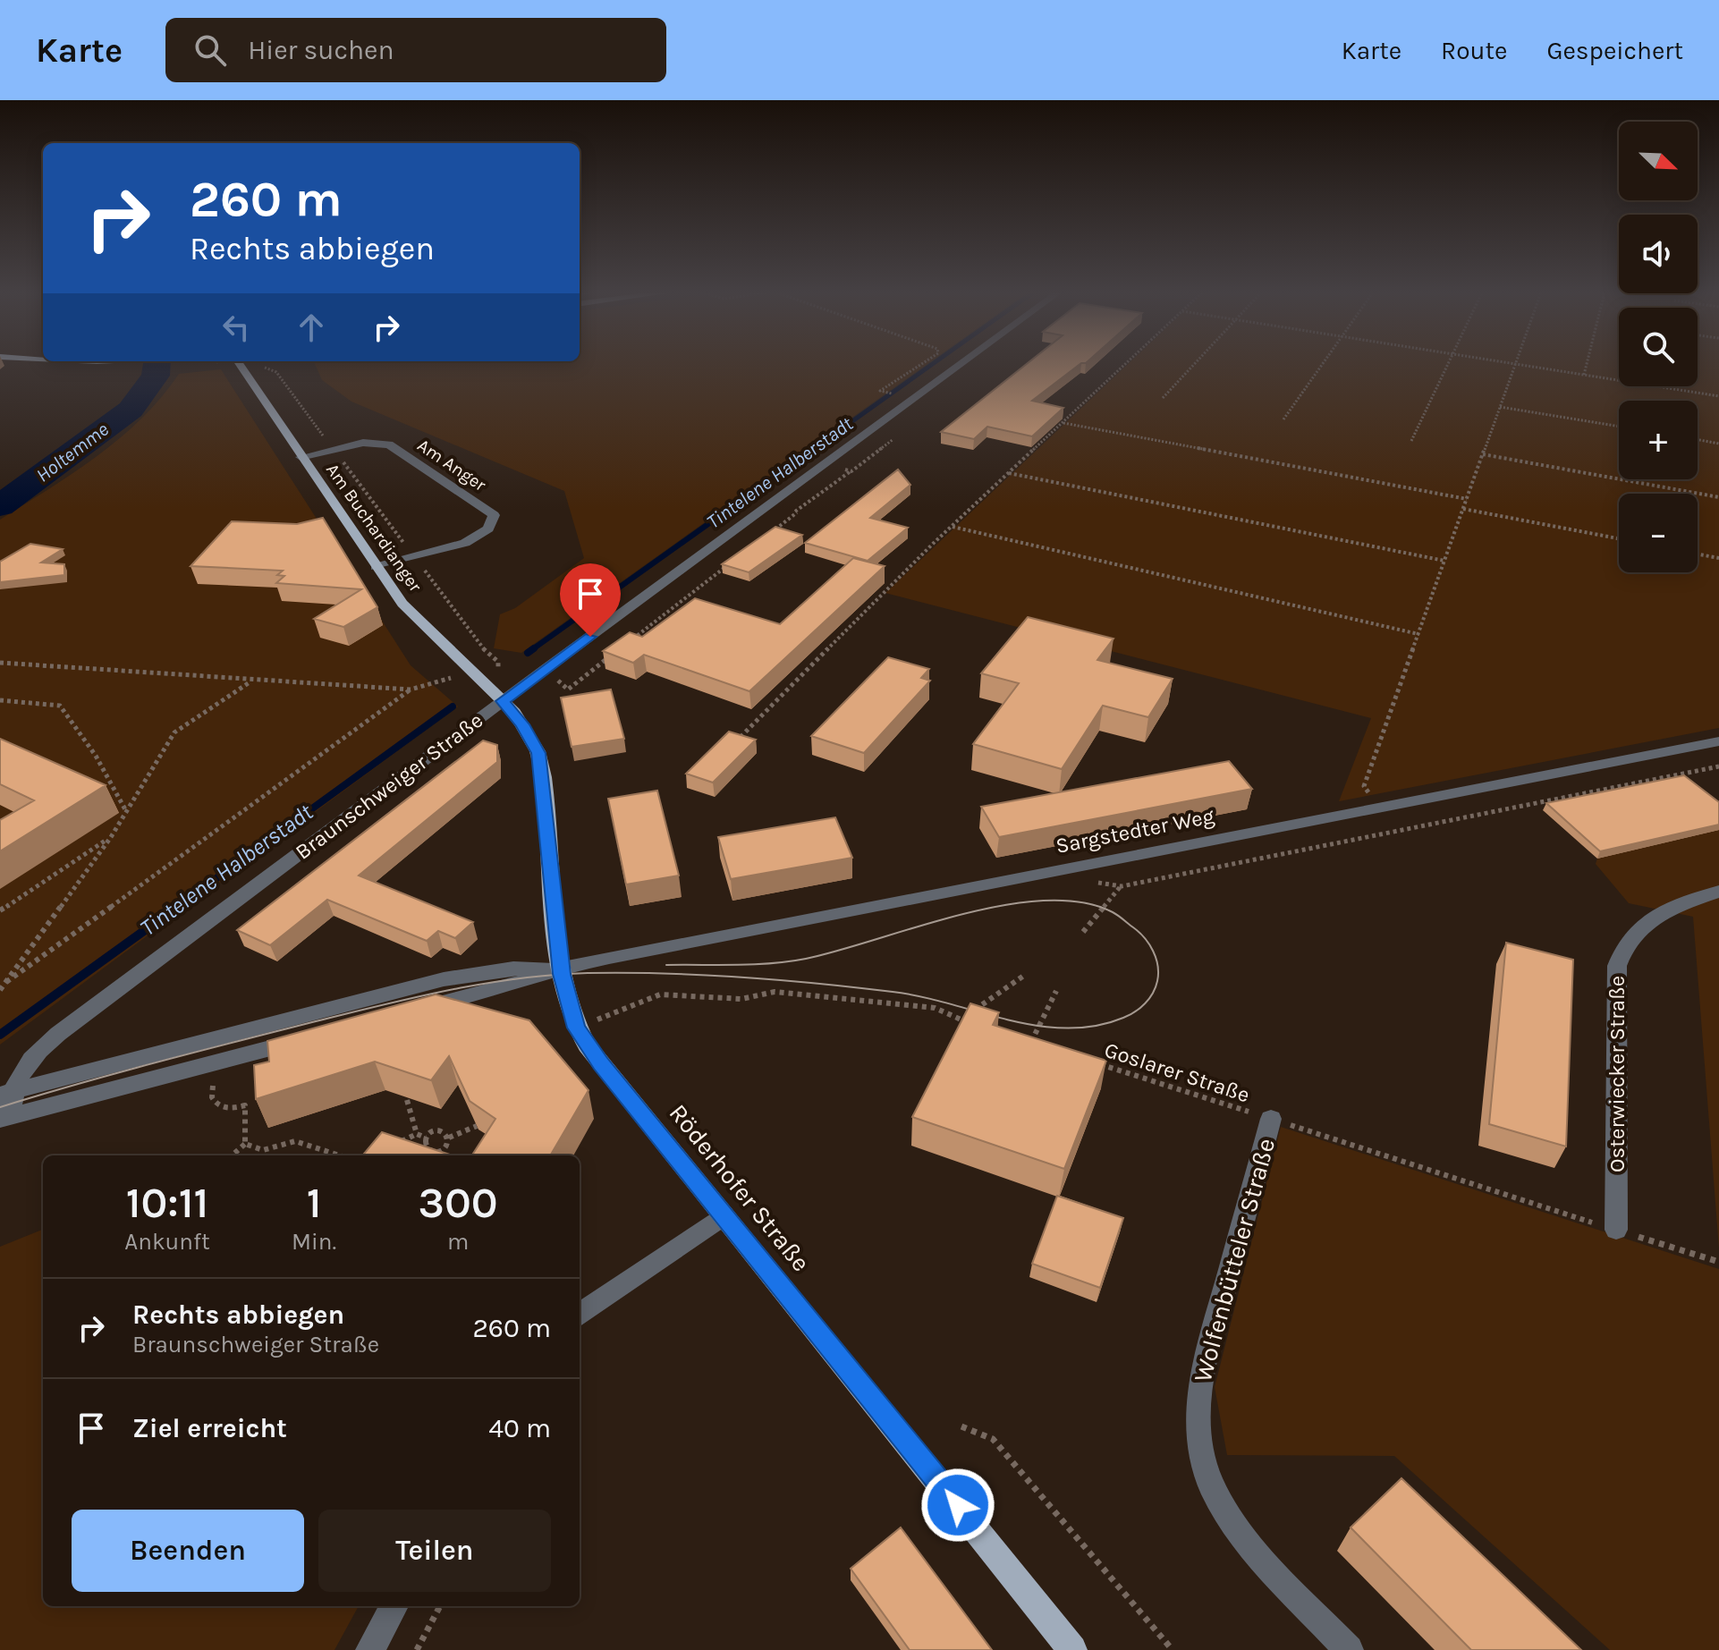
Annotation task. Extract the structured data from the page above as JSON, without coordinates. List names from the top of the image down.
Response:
{
  "streets": {
    "main road": ["Am Buchardianger", "Röderhofer Straße"],
    "street": [
      "Am Anger",
      "Braunschweiger Straße",
      "Sargstedter Weg",
      "Osterwiecker Straße",
      "Wolfenbütteler Straße"
    ],
    "path": ["Goslarer Straße"]
  },
  "crossings": [
    ["Am Anger", "Am Buchardianger"],
    ["Am Buchardianger", "Braunschweiger Straße"],
    ["Am Buchardianger", "Röderhofer Straße"],
    ["Braunschweiger Straße", "Röderhofer Straße"],
    ["Sargstedter Weg", "Röderhofer Straße"],
    ["Goslarer Straße", "Osterwiecker Straße"],
    ["Goslarer Straße", "Wolfenbütteler Straße"]
  ],
  "water": ["Holtemme", "Tintelene Halberstadt"],
  "north": "bottom right",
  "page": {
    "header": "Karte",
    "search": "Hier suchen",
    "nav": ["Karte", "Route", "Gespeichert"],
    "map_buttons": ["+", "−"],
    "turn": ["260 m", "Rechts abbiegen"],
    "eta": [
      "10:11",
      "Ankunft",
      "1",
      "Min.",
      "300",
      "m"
    ],
    "list": [
      {
        "name": "Rechts abbiegen",
        "note": "Braunschweiger Straße",
        "value": "260 m"
      },
      {
        "name": "Ziel erreicht",
        "value": "40 m"
      }
    ],
    "buttons": ["Beenden", "Teilen"]
  }
}
